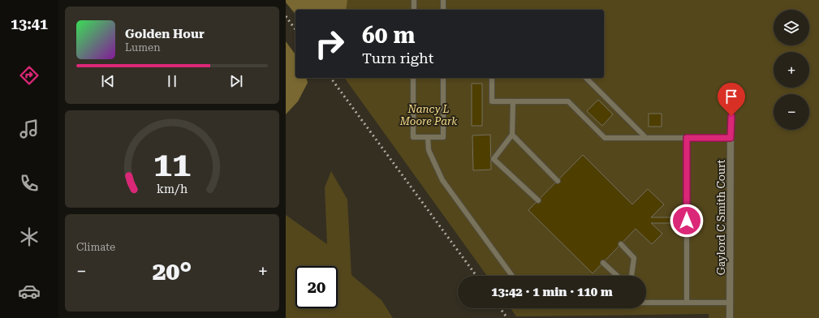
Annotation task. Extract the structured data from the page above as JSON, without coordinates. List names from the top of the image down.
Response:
{
  "streets": {
    "street": ["Gaylord C Smith Court"]
  },
  "parks": ["Nancy L Moore Park"],
  "page": {
    "tabs": "13:41",
    "map_buttons": ["+", "−"],
    "turn": ["60 m", "Turn right"],
    "song": ["Golden Hour", "Lumen"],
    "tile": "Climate",
    "heat": ["−", "20°", "+"],
    "limit": "20",
    "trip": "13:42 · 1 min · 110 m",
    "gauge": ["11", "km/h"]
  }
}
